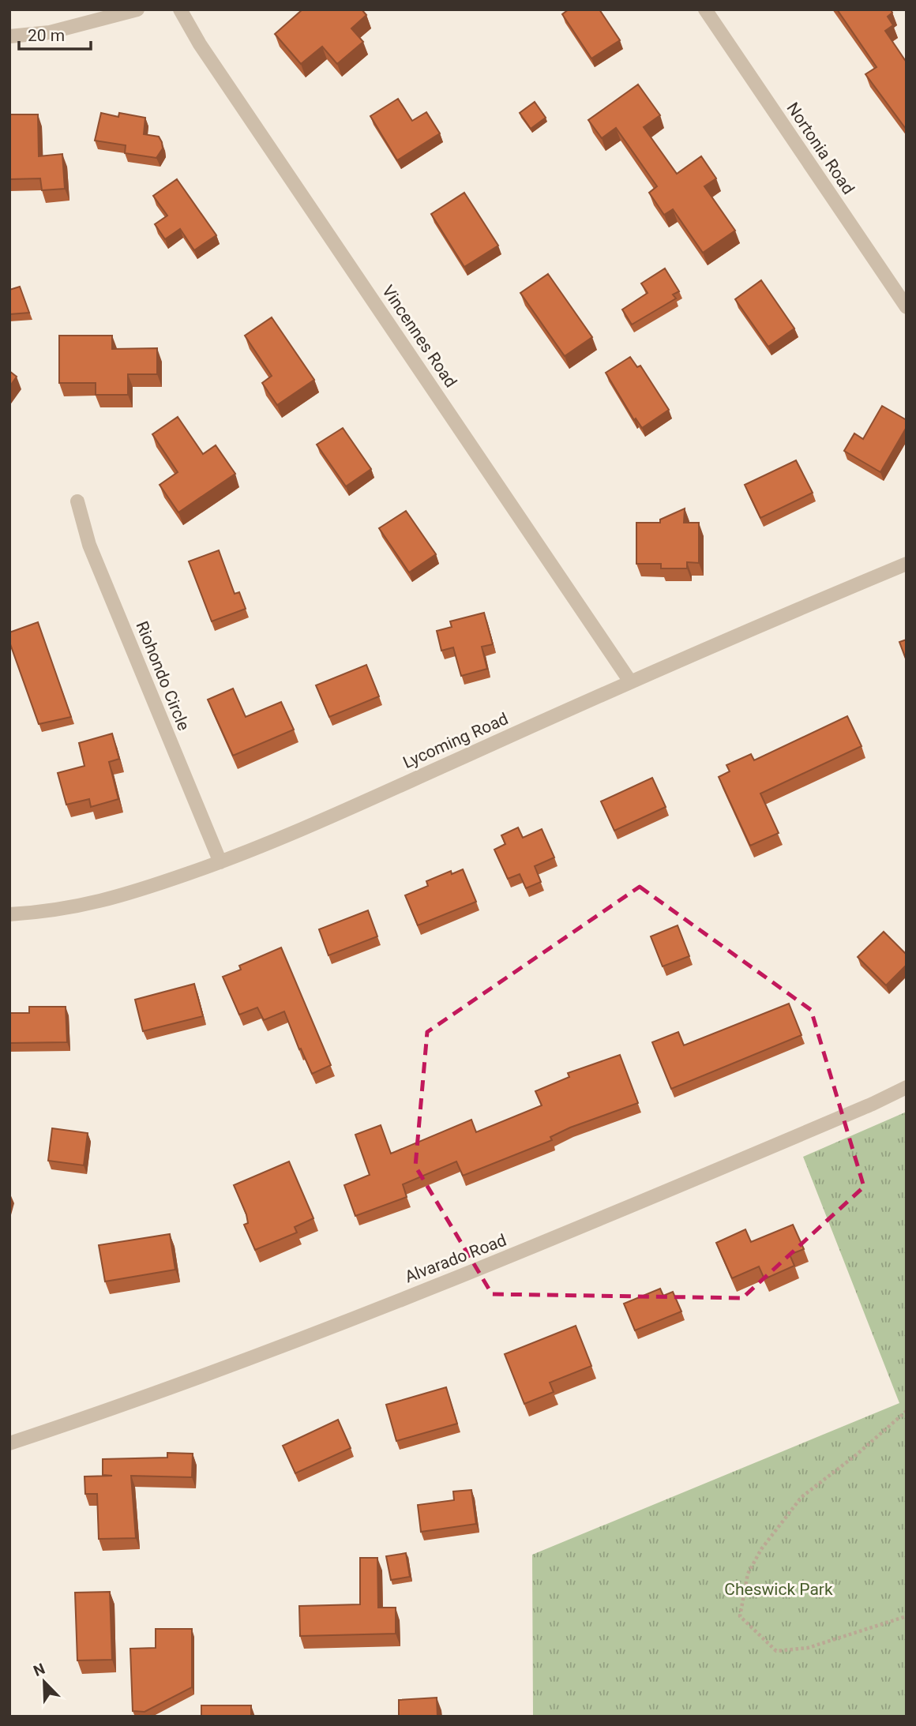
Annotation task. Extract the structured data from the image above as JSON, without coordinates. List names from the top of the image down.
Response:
{
  "streets": {
    "street": [
      "Nortonia Road",
      "Vincennes Road",
      "Riohondo Circle",
      "Lycoming Road",
      "Alvarado Road"
    ]
  },
  "crossings": [
    ["Vincennes Road", "Lycoming Road"],
    ["Riohondo Circle", "Lycoming Road"]
  ],
  "parks": ["Cheswick Park"],
  "scale_bar": "20 m",
  "north": "top left"
}
